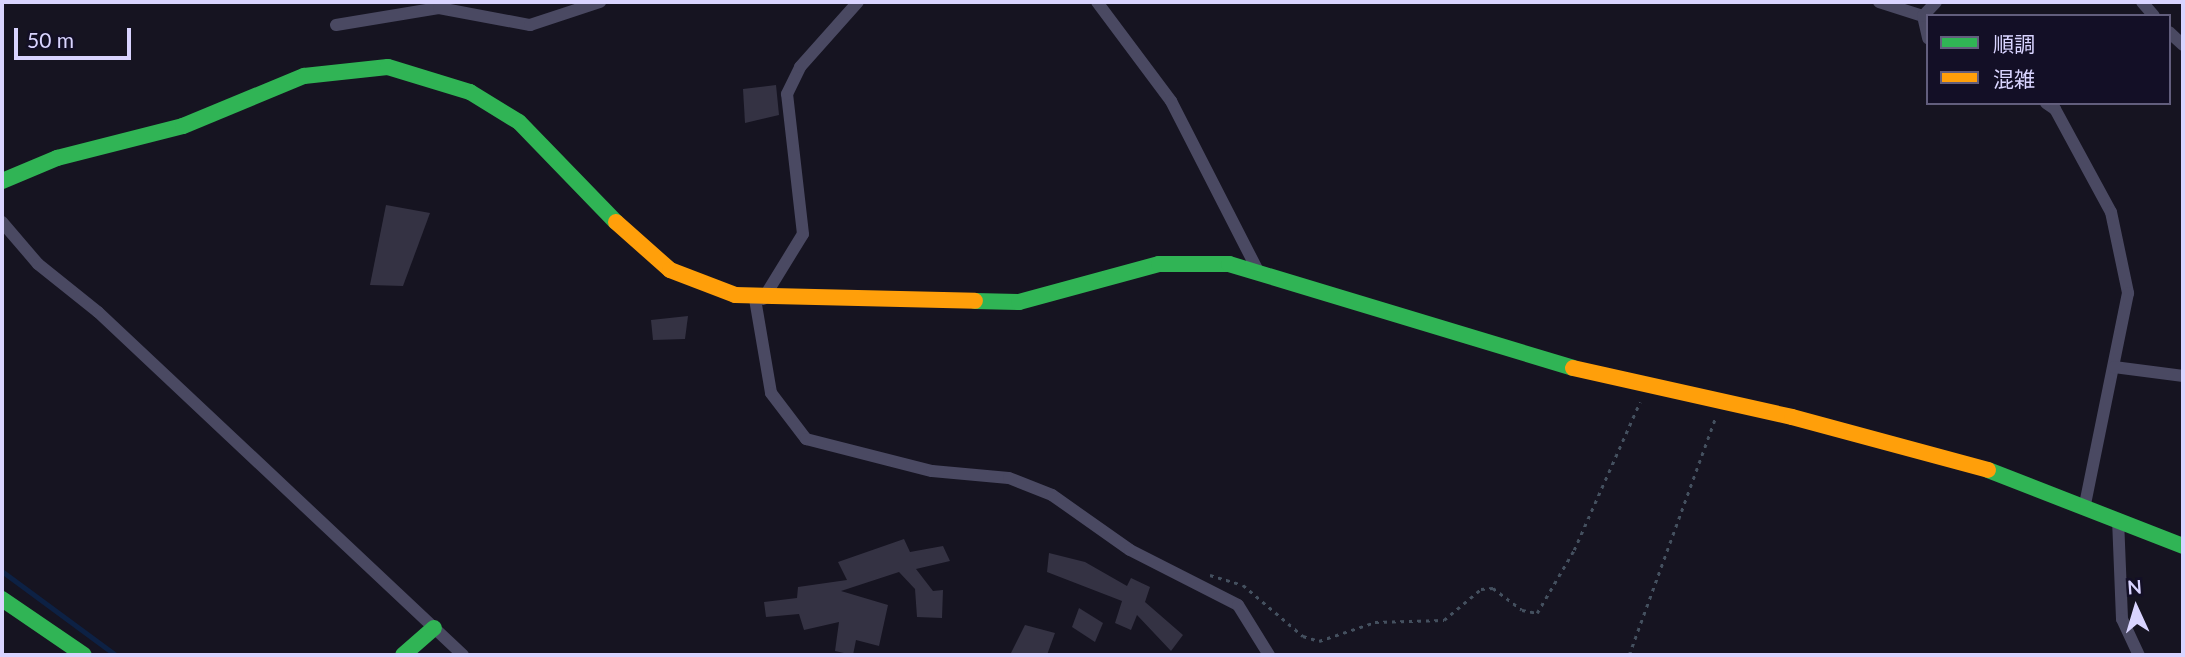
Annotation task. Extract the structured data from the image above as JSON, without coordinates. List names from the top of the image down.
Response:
{
  "legend": ["順調", "混雑"],
  "scale_bar": "50 m",
  "north": "top"
}
